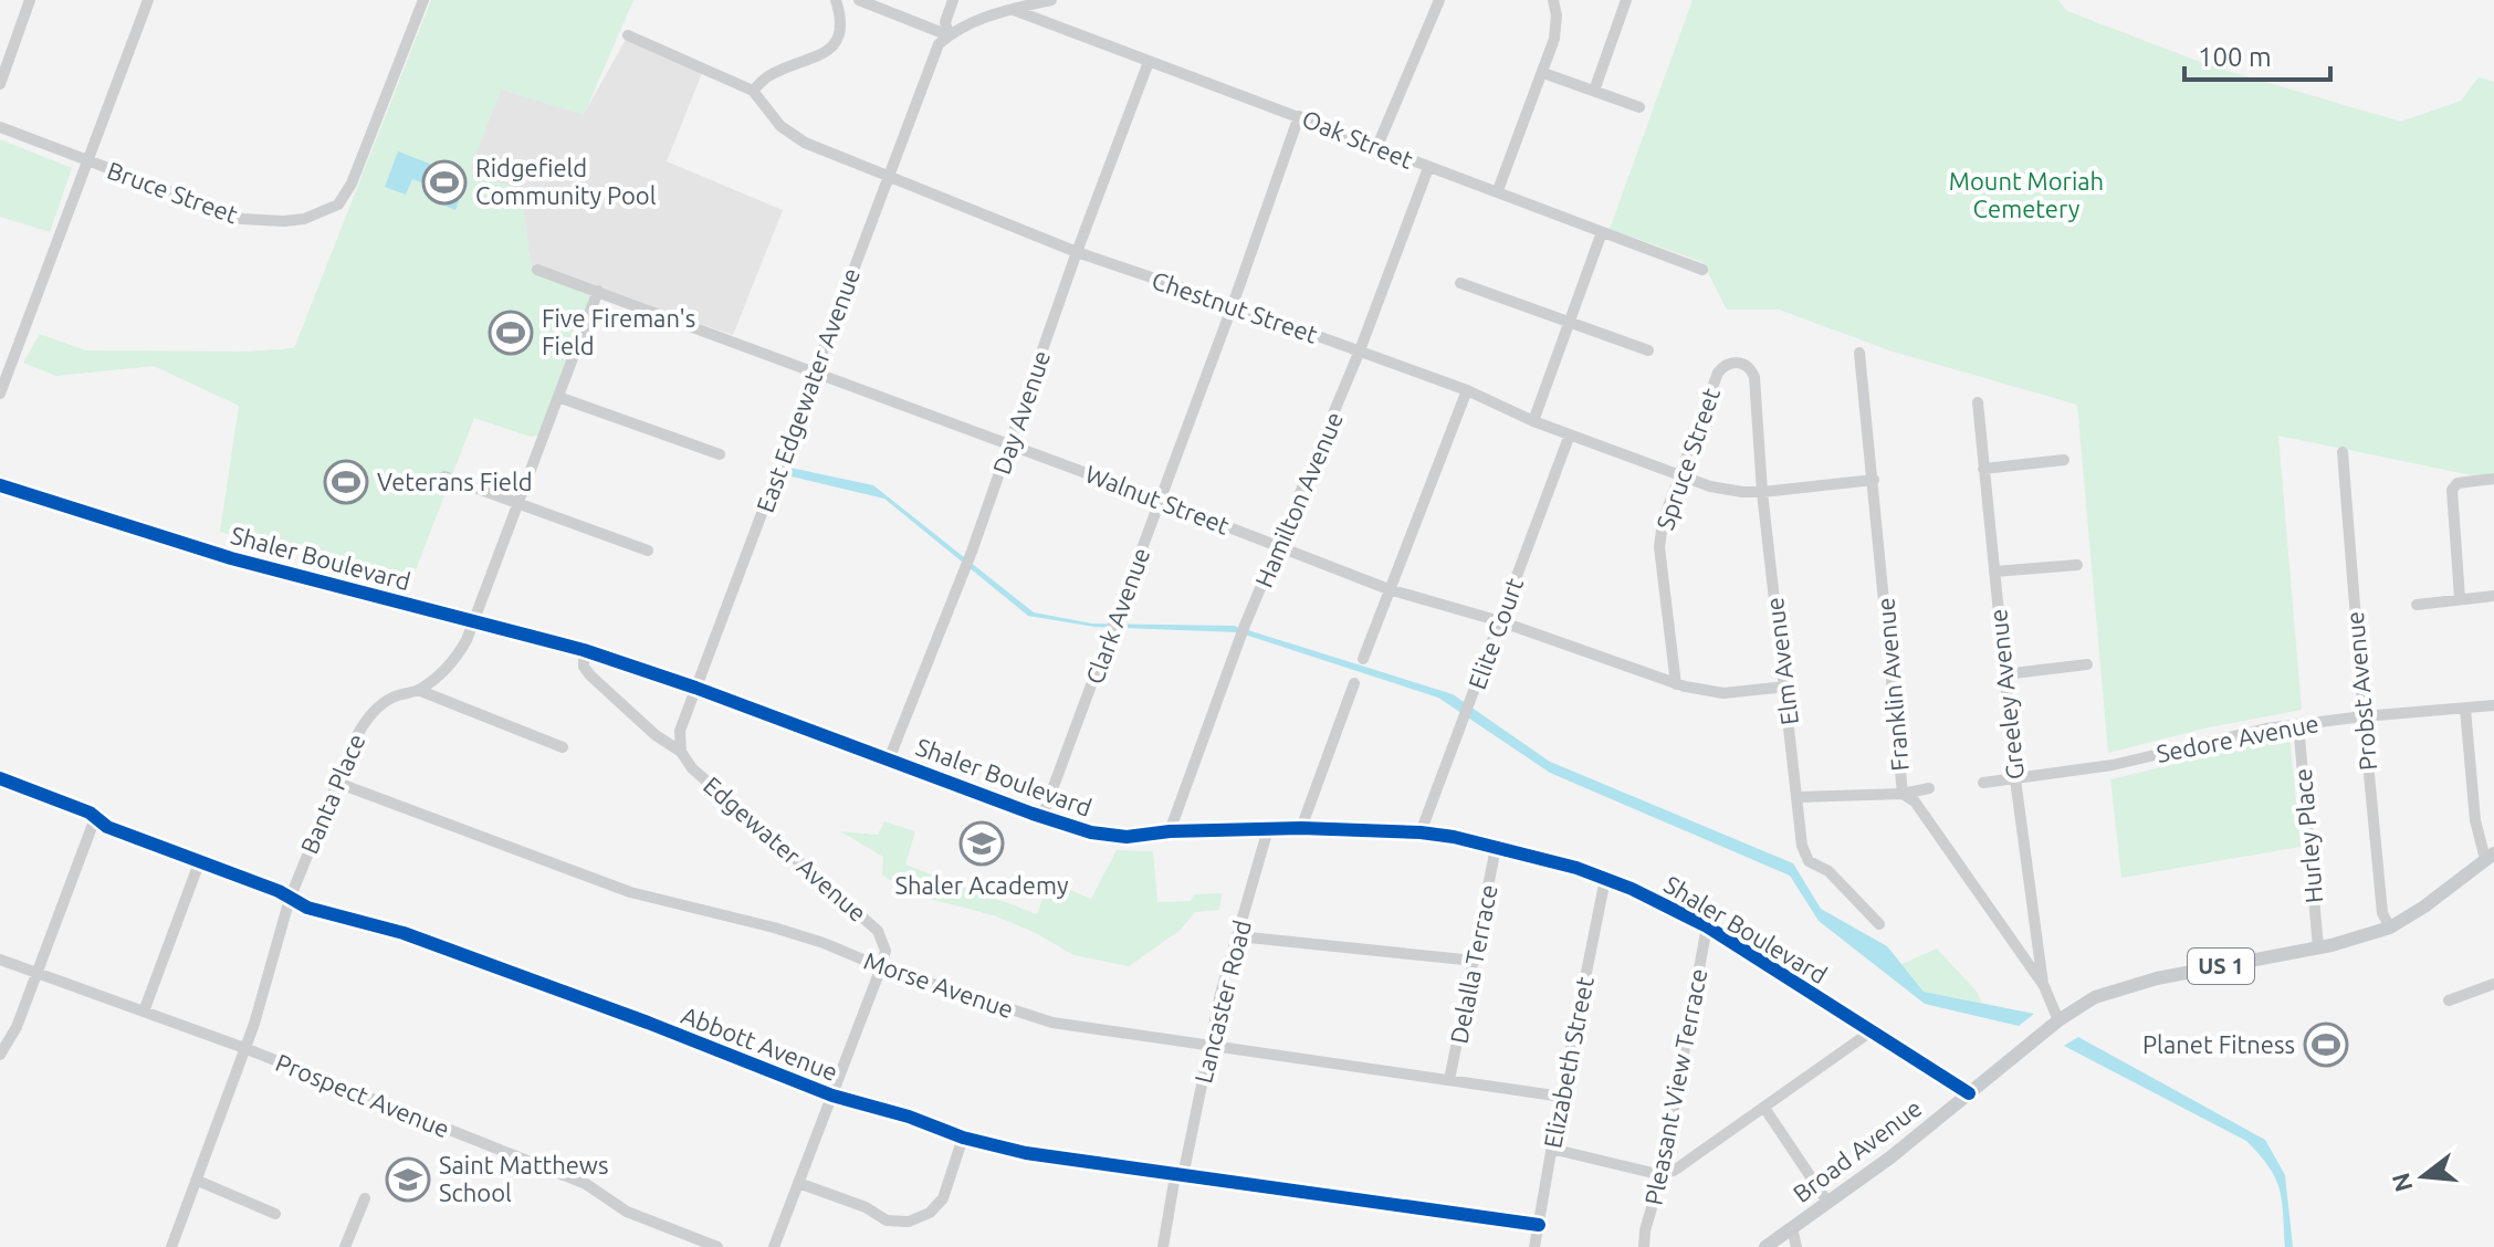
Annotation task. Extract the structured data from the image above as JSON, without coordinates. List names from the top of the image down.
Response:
{
  "streets": {
    "main road": ["US 1", "Broad Avenue"],
    "street": [
      "Oak Street",
      "Bruce Street",
      "Chestnut Street",
      "East Edgewater Avenue",
      "Day Avenue",
      "Spruce Street",
      "Walnut Street",
      "Hamilton Avenue",
      "Shaler Boulevard",
      "Clark Avenue",
      "Elite Court",
      "Elm Avenue",
      "Franklin Avenue",
      "Probst Avenue",
      "Greeley Avenue",
      "Sedore Avenue",
      "Banta Place",
      "Hurley Place",
      "Edgewater Avenue",
      "Delalla Terrace",
      "Morse Avenue",
      "Lancaster Road",
      "Abbott Avenue",
      "Elizabeth Street",
      "Pleasant View Terrace",
      "Prospect Avenue"
    ]
  },
  "crossings": [
    ["Oak Street", "Day Avenue"],
    ["Oak Street", "Hamilton Avenue"],
    ["Oak Street", "Clark Avenue"],
    ["Chestnut Street", "East Edgewater Avenue"],
    ["Chestnut Street", "Day Avenue"],
    ["Chestnut Street", "Spruce Street"],
    ["Chestnut Street", "Hamilton Avenue"],
    ["Chestnut Street", "Clark Avenue"],
    ["Chestnut Street", "Elite Court"],
    ["Chestnut Street", "Elm Avenue"],
    ["Chestnut Street", "Franklin Avenue"],
    ["East Edgewater Avenue", "Walnut Street"],
    ["East Edgewater Avenue", "Shaler Boulevard"],
    ["East Edgewater Avenue", "Edgewater Avenue"],
    ["Day Avenue", "Walnut Street"],
    ["Day Avenue", "Shaler Boulevard"],
    ["Spruce Street", "Walnut Street"],
    ["Spruce Street", "Elm Avenue"],
    ["Walnut Street", "Hamilton Avenue"],
    ["Walnut Street", "Clark Avenue"],
    ["Walnut Street", "Elite Court"],
    ["Walnut Street", "Elm Avenue"],
    ["Walnut Street", "Banta Place"],
    ["Hamilton Avenue", "Shaler Boulevard"],
    ["Shaler Boulevard", "Clark Avenue"],
    ["Shaler Boulevard", "Elite Court"],
    ["Shaler Boulevard", "Banta Place"],
    ["Shaler Boulevard", "Edgewater Avenue"],
    ["Shaler Boulevard", "Delalla Terrace"],
    ["Shaler Boulevard", "Lancaster Road"],
    ["Shaler Boulevard", "Elizabeth Street"],
    ["Shaler Boulevard", "Pleasant View Terrace"],
    ["Shaler Boulevard", "Broad Avenue"],
    ["Franklin Avenue", "Greeley Avenue"],
    ["Franklin Avenue", "Broad Avenue"],
    ["Probst Avenue", "Sedore Avenue"],
    ["Probst Avenue", "Broad Avenue"],
    ["Greeley Avenue", "Sedore Avenue"],
    ["Sedore Avenue", "Hurley Place"],
    ["Banta Place", "Morse Avenue"],
    ["Banta Place", "Abbott Avenue"],
    ["Banta Place", "Prospect Avenue"],
    ["Hurley Place", "Broad Avenue"],
    ["Edgewater Avenue", "Morse Avenue"],
    ["Delalla Terrace", "Morse Avenue"],
    ["Morse Avenue", "Lancaster Road"],
    ["Morse Avenue", "Elizabeth Street"],
    ["Lancaster Road", "Abbott Avenue"],
    ["Abbott Avenue", "Elizabeth Street"]
  ],
  "parks": ["Mount Moriah Cemetery"],
  "places": {
    "sports": [
      "Ridgefield Community Pool",
      "Five Fireman's Field",
      "Veterans Field",
      "Planet Fitness"
    ],
    "school or university": ["Shaler Academy", "Saint Matthews School"]
  },
  "scale_bar": "100 m",
  "north": "left"
}
